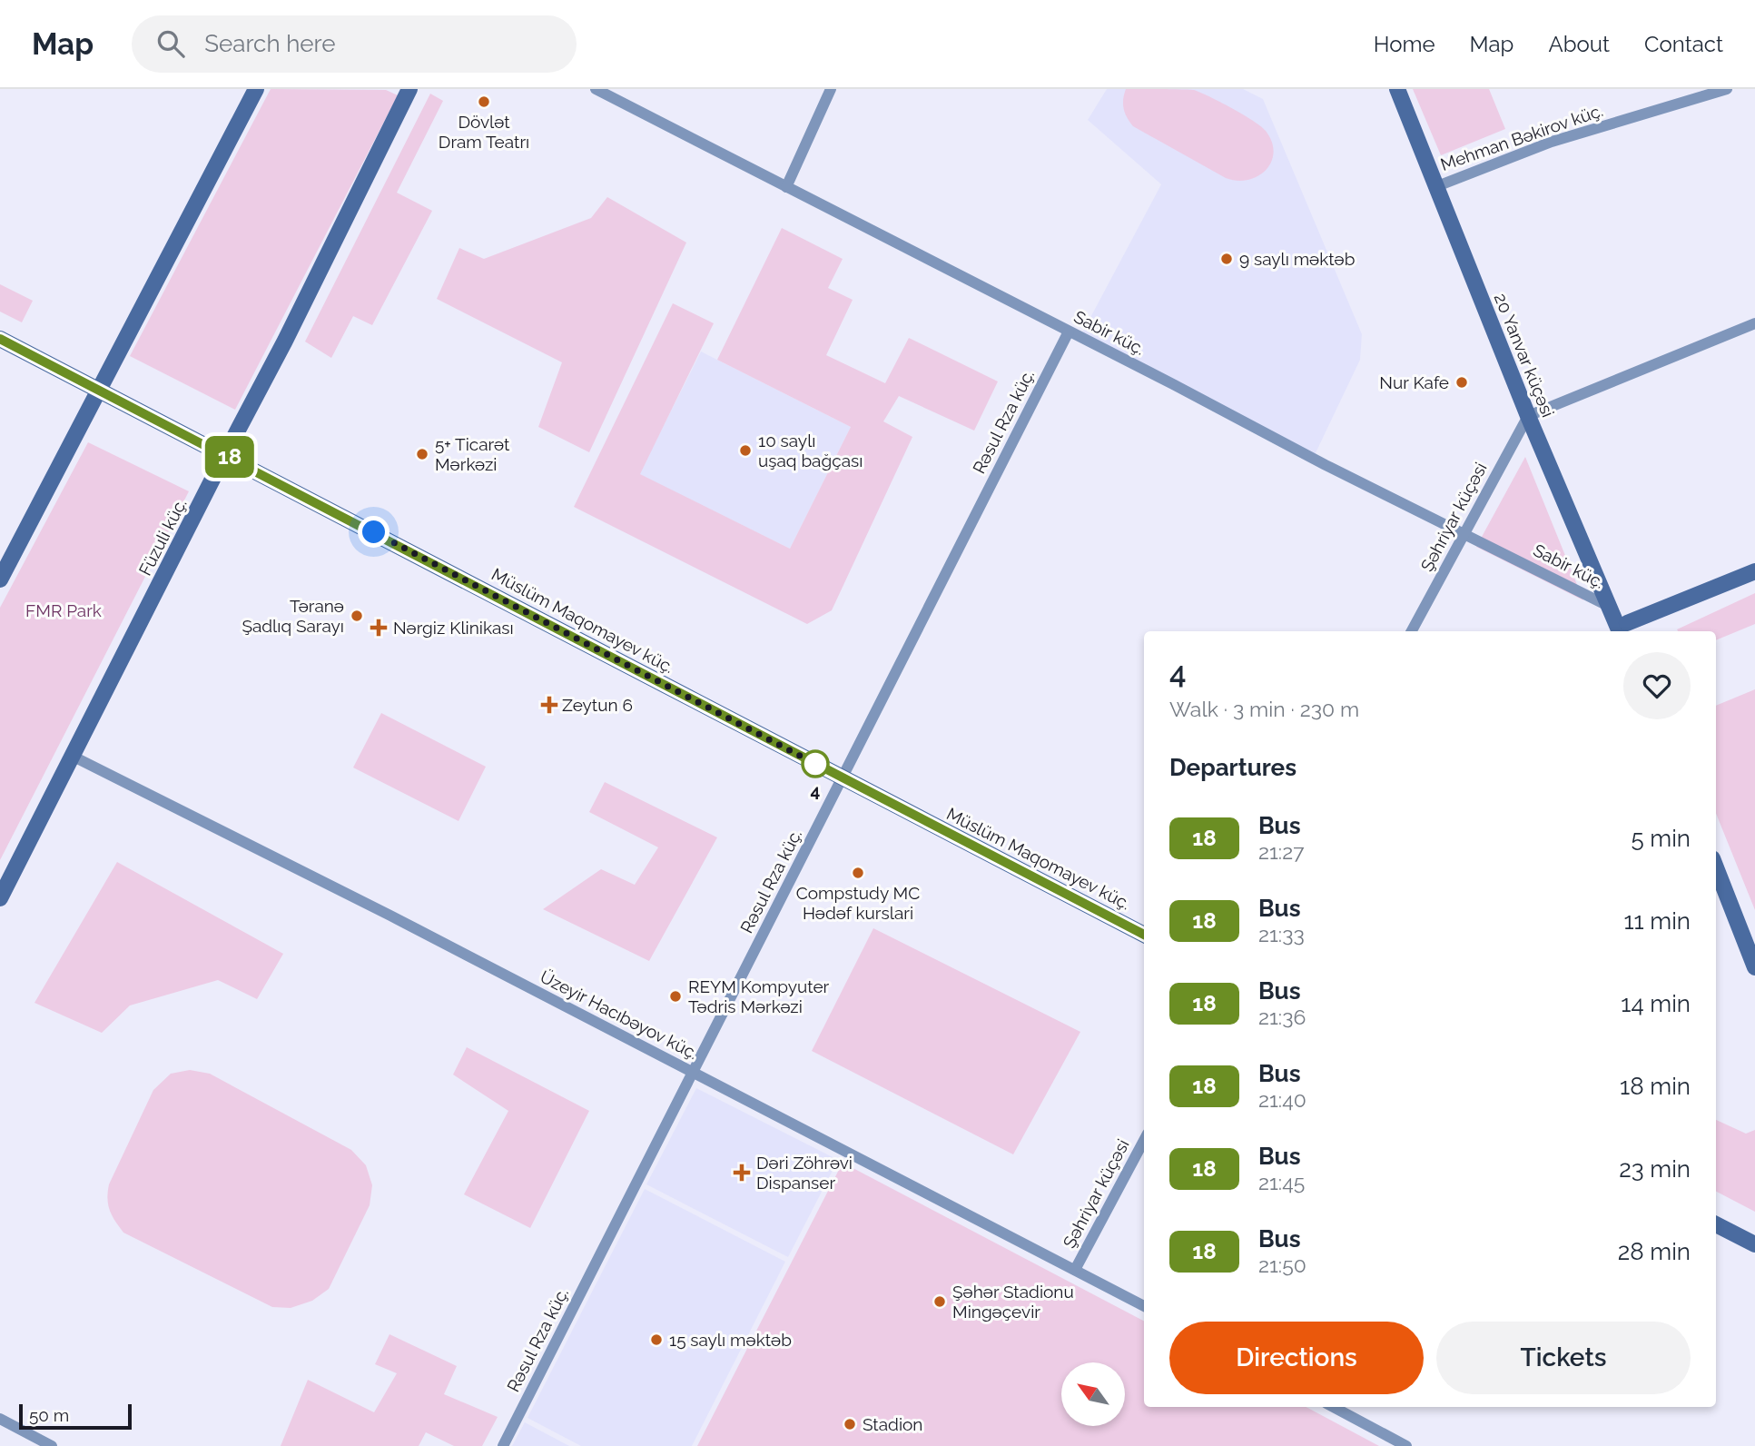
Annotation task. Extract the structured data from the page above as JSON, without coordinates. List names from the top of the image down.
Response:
{
  "streets": {
    "main road": ["20 Yanvar küçəsi", "Füzuli küç.", "Müslüm Maqomayev küç."],
    "street": [
      "Mehman Bəkirov küç.",
      "Sabir küç.",
      "Rəsul Rza küç.",
      "Şəhriyar küçəsi",
      "Üzeyir Hacıbəyov küç."
    ]
  },
  "crossings": [
    ["Mehman Bəkirov küç.", "20 Yanvar küçəsi"],
    ["Sabir küç.", "20 Yanvar küçəsi"],
    ["Sabir küç.", "Rəsul Rza küç."],
    ["Sabir küç.", "Şəhriyar küçəsi"],
    ["20 Yanvar küçəsi", "Şəhriyar küçəsi"],
    ["Rəsul Rza küç.", "Müslüm Maqomayev küç."],
    ["Rəsul Rza küç.", "Üzeyir Hacıbəyov küç."],
    ["Şəhriyar küçəsi", "Üzeyir Hacıbəyov küç."],
    ["Füzuli küç.", "Müslüm Maqomayev küç."],
    ["Füzuli küç.", "Üzeyir Hacıbəyov küç."]
  ],
  "parks": ["FMR Park"],
  "places": {
    "other": [
      "Dövlət Dram Teatrı",
      "9 saylı məktəb",
      "Nur Kafe",
      "10 saylı uşaq bağçası",
      "5+ Ticarət Mərkəzi",
      "Təranə Şadlıq Sarayı",
      "4",
      "Compstudy MC Hədəf kurslari",
      "REYM Kompyuter Tədris Mərkəzi",
      "Şəhər Stadionu Mingəçevir",
      "15 saylı məktəb",
      "Stadion"
    ],
    "health": ["Nərgiz Klinikası", "Zeytun 6", "Dəri Zöhrəvi Dispanser"]
  },
  "lines": ["bus line 18"],
  "scale_bar": "50 m",
  "north": "top left",
  "page": {
    "header": "Map",
    "search": "Search here",
    "nav": [
      "Home",
      "Map",
      "About",
      "Contact"
    ],
    "on_map": "18",
    "heading": [
      ["4", "Walk · 3 min · 230 m"],
      "Departures"
    ],
    "list": [
      {
        "mark": "18",
        "name": "Bus",
        "note": "21:27",
        "value": "5 min"
      },
      {
        "mark": "18",
        "name": "Bus",
        "note": "21:33",
        "value": "11 min"
      },
      {
        "mark": "18",
        "name": "Bus",
        "note": "21:36",
        "value": "14 min"
      },
      {
        "mark": "18",
        "name": "Bus",
        "note": "21:40",
        "value": "18 min"
      },
      {
        "mark": "18",
        "name": "Bus",
        "note": "21:45",
        "value": "23 min"
      },
      {
        "mark": "18",
        "name": "Bus",
        "note": "21:50",
        "value": "28 min"
      }
    ],
    "buttons": ["Directions", "Tickets"],
    "scale": "50 m"
  }
}
